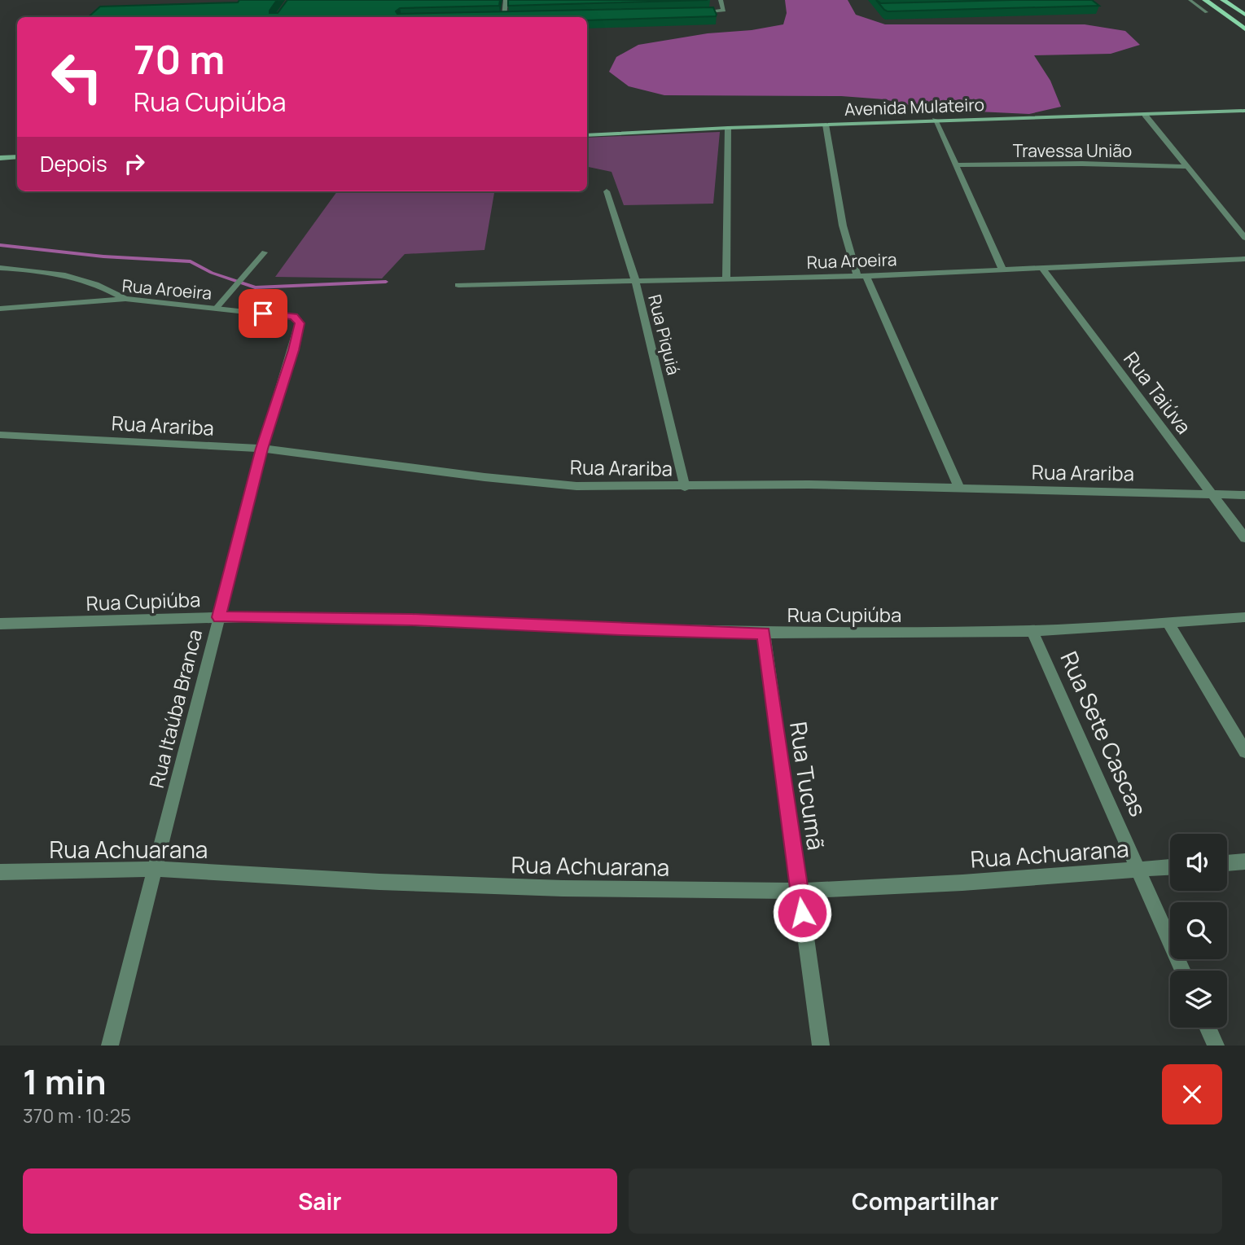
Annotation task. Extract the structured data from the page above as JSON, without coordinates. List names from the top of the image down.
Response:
{
  "streets": {
    "street": [
      "Avenida Mulateiro",
      "Travessa União",
      "Rua Aroeira",
      "Rua Piquiá",
      "Rua Taiúva",
      "Rua Arariba",
      "Rua Cupiúba",
      "Rua Itaúba Branca",
      "Rua Sete Cascas",
      "Rua Tucumã",
      "Rua Achuarana"
    ]
  },
  "crossings": [
    ["Rua Aroeira", "Rua Piquiá"],
    ["Rua Aroeira", "Rua Taiúva"],
    ["Rua Aroeira", "Rua Itaúba Branca"],
    ["Rua Piquiá", "Rua Arariba"],
    ["Rua Taiúva", "Rua Arariba"],
    ["Rua Arariba", "Rua Itaúba Branca"],
    ["Rua Cupiúba", "Rua Itaúba Branca"],
    ["Rua Cupiúba", "Rua Sete Cascas"],
    ["Rua Cupiúba", "Rua Tucumã"],
    ["Rua Itaúba Branca", "Rua Achuarana"],
    ["Rua Sete Cascas", "Rua Achuarana"],
    ["Rua Tucumã", "Rua Achuarana"]
  ],
  "page": {
    "turn": ["70 m", "Rua Cupiúba"],
    "then": "Depois",
    "heading": ["1 min", "370 m · 10:25"],
    "buttons": ["Sair", "Compartilhar"]
  }
}
